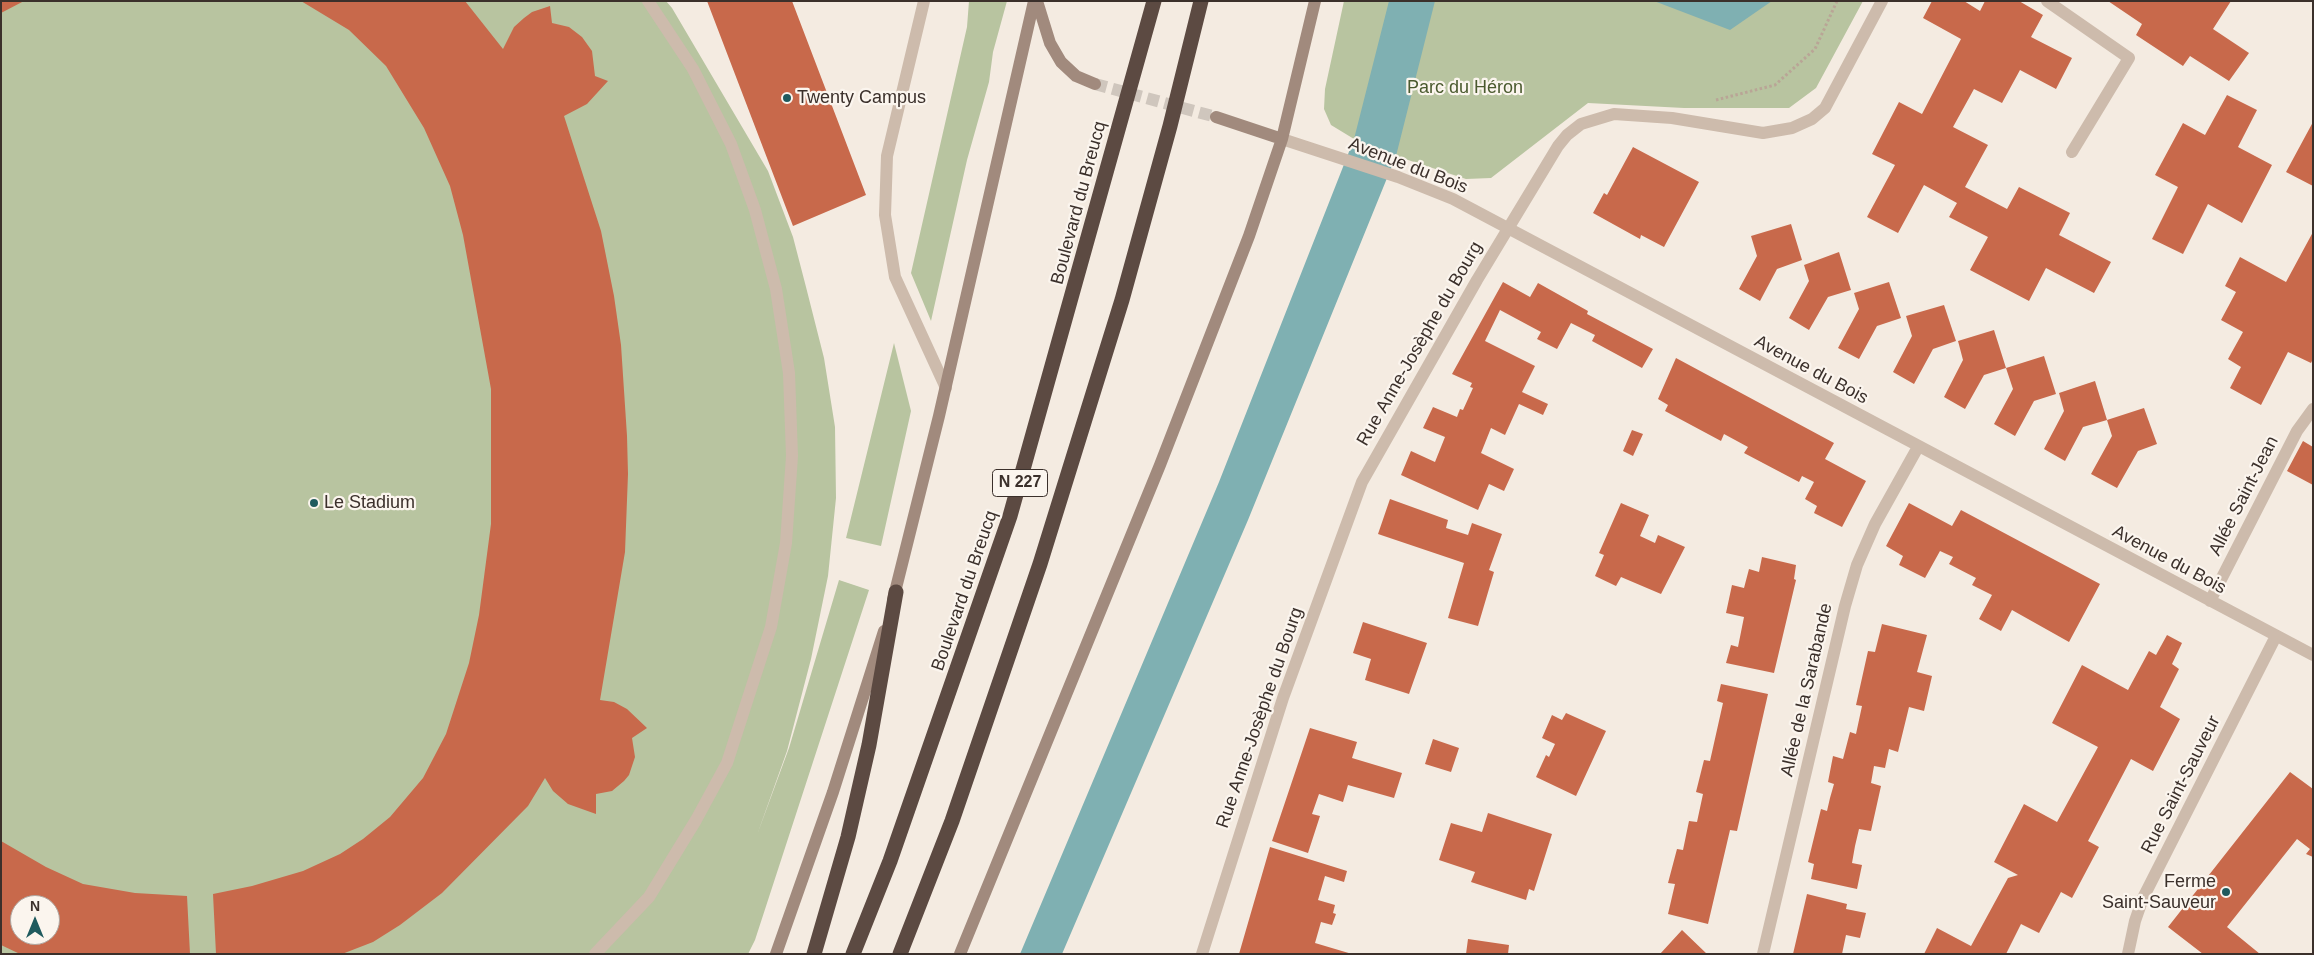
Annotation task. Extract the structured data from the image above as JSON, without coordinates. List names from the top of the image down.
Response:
{
  "streets": {
    "highway": ["Boulevard du Breucq", "N 227"],
    "street": [
      "Avenue du Bois",
      "Rue Anne-Josèphe du Bourg",
      "Allée Saint-Jean",
      "Allée de la Sarabande",
      "Rue Saint-Sauveur"
    ]
  },
  "crossings": [
    ["Avenue du Bois", "Rue Anne-Josèphe du Bourg"],
    ["Avenue du Bois", "Allée Saint-Jean"],
    ["Avenue du Bois", "Allée de la Sarabande"],
    ["Avenue du Bois", "Rue Saint-Sauveur"]
  ],
  "parks": ["Parc du Héron"],
  "places": ["Twenty Campus", "Le Stadium", "Ferme Saint-Sauveur"],
  "north": "top"
}
